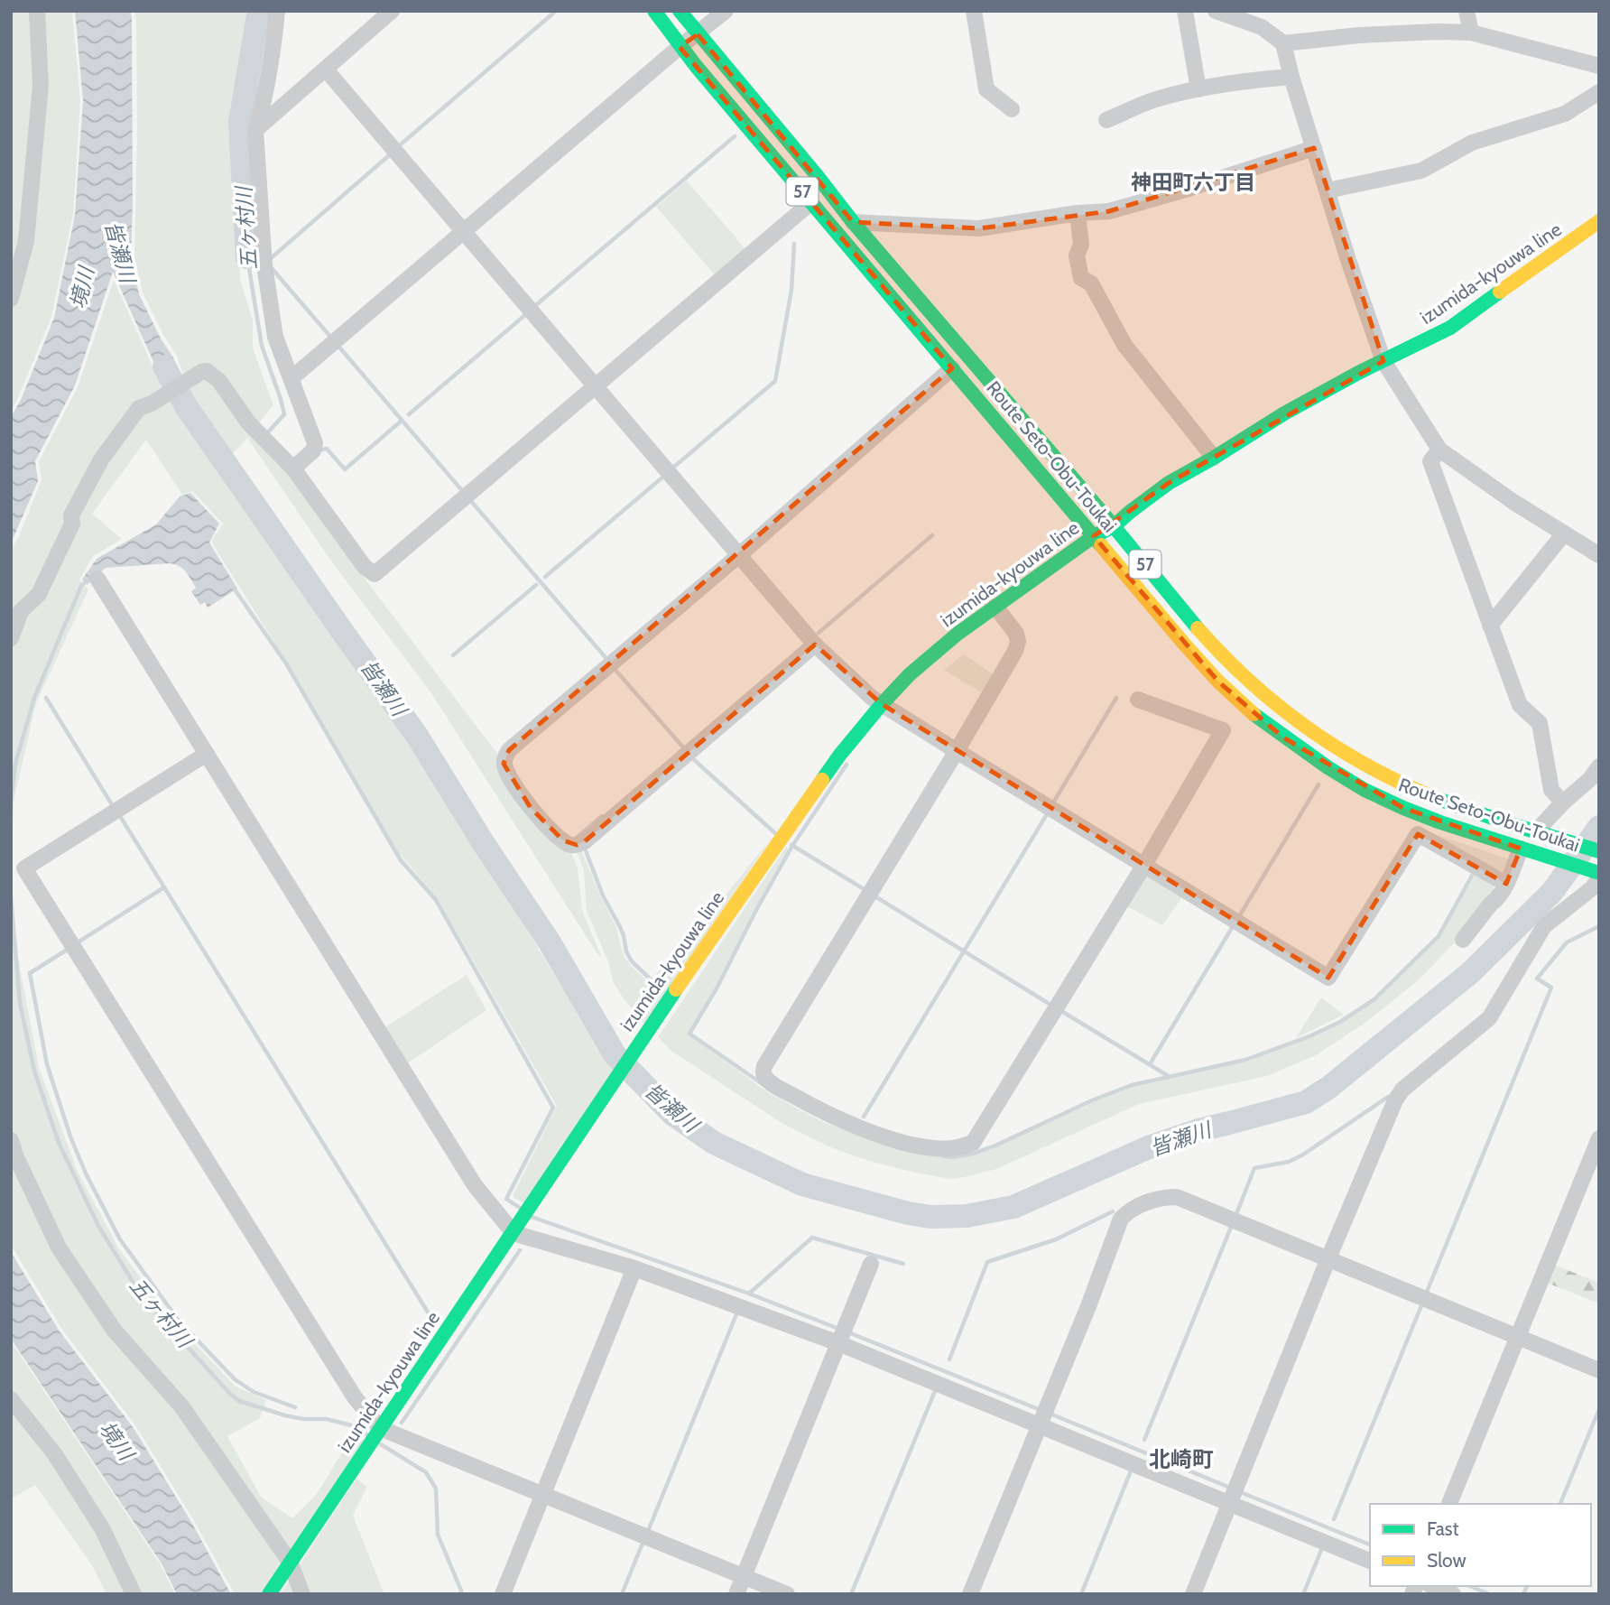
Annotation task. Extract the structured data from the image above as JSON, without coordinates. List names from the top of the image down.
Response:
{
  "streets": {
    "main road": ["57", "izumida-kyouwa line", "Route Seto-Obu-Toukai"]
  },
  "crossings": [
    ["izumida-kyouwa line", "Route Seto-Obu-Toukai"]
  ],
  "districts": ["神田町六丁目", "北崎町"],
  "water": ["五ヶ村川", "皆瀬川", "境川"],
  "legend": ["Fast", "Slow"]
}
